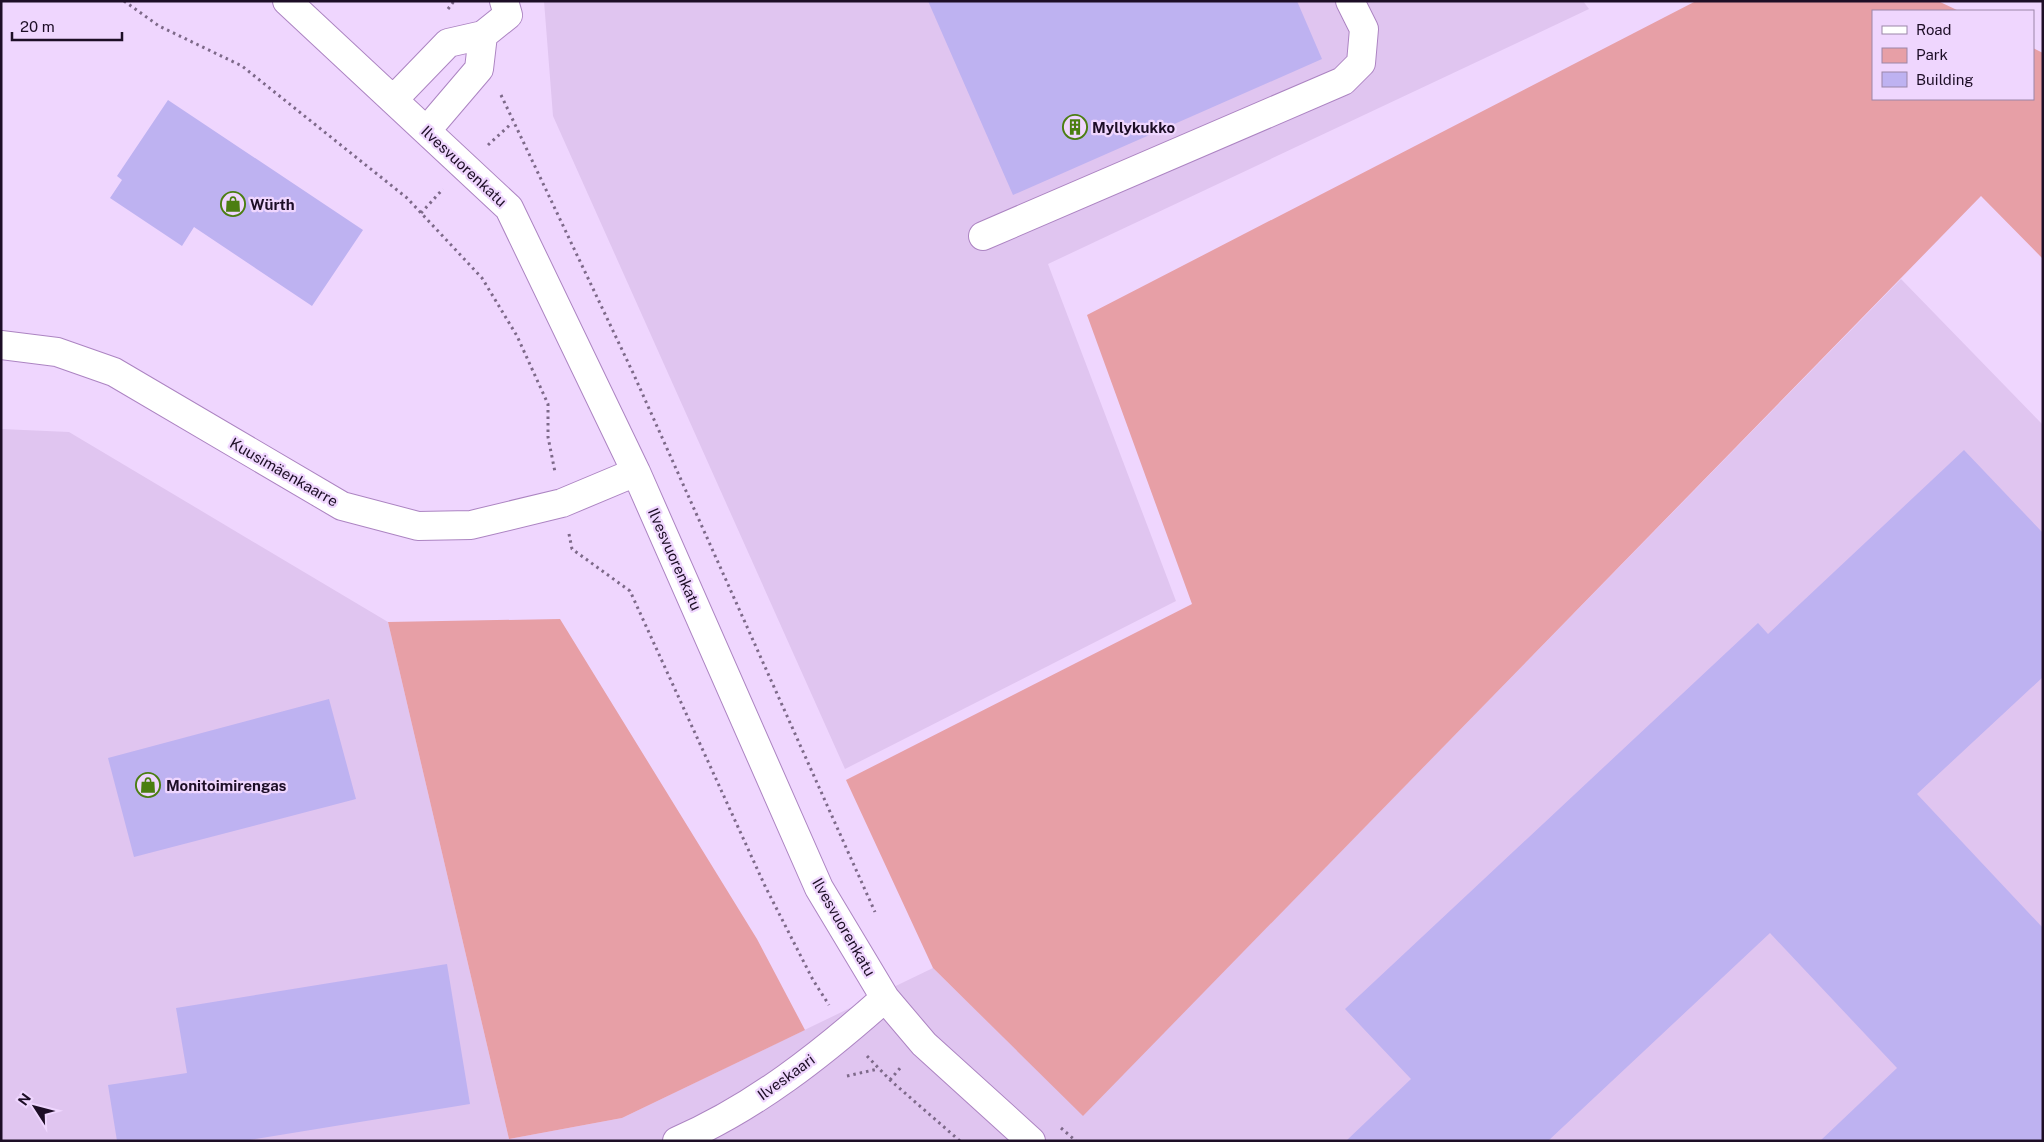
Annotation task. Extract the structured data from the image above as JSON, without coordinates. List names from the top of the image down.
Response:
{
  "streets": {
    "street": ["Ilvesvuorenkatu", "Kuusimäenkaarre", "Ilveskaari"]
  },
  "crossings": [
    ["Ilvesvuorenkatu", "Kuusimäenkaarre"],
    ["Ilvesvuorenkatu", "Ilveskaari"]
  ],
  "places": {
    "building": ["Myllykukko"],
    "shop": ["Würth", "Monitoimirengas"]
  },
  "legend": ["Road", "Park", "Building"],
  "scale_bar": "20 m",
  "north": "top left"
}
